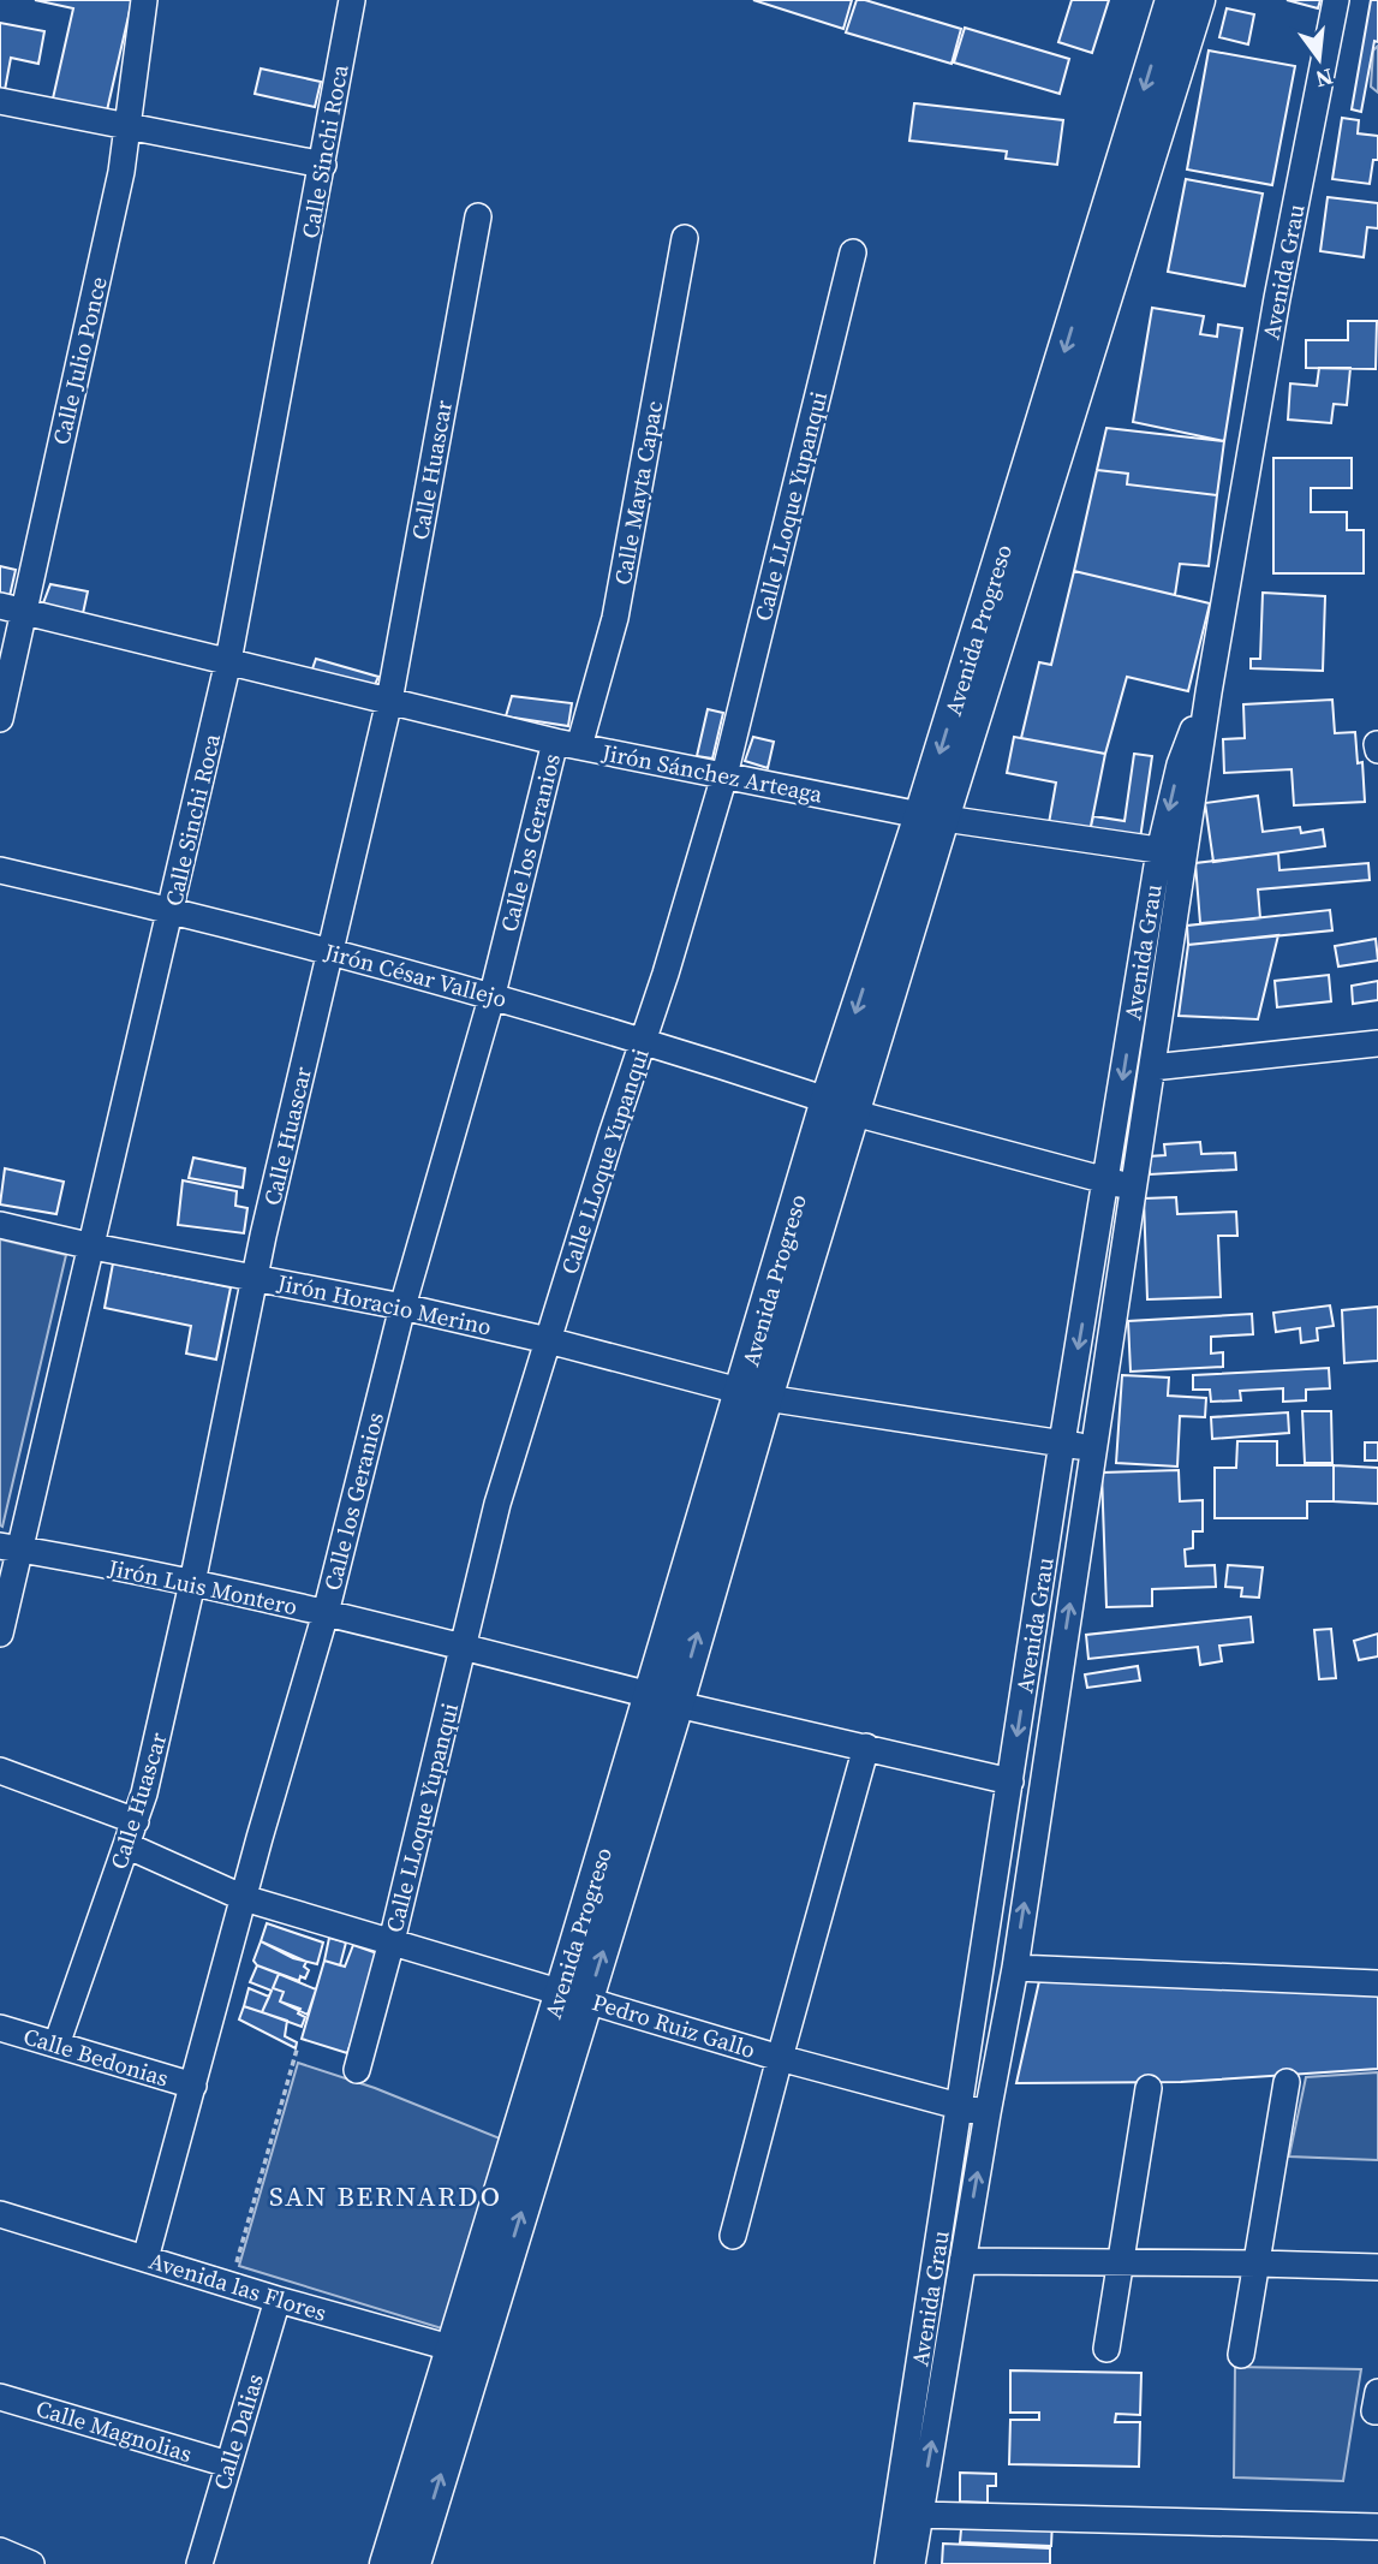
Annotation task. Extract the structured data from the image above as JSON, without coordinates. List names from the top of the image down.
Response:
{
  "streets": {
    "main road": ["Avenida Progreso"],
    "street": [
      "Calle Sinchi Roca",
      "Avenida Grau",
      "Calle Julio Ponce",
      "Calle Huascar",
      "Calle Mayta Capac",
      "Calle LLoque Yupanqui",
      "Jirón Sánchez Arteaga",
      "Calle los Geranios",
      "Jirón César Vallejo",
      "Jirón Horacio Merino",
      "Jirón Luis Montero",
      "Pedro Ruiz Gallo",
      "Calle Bedonias",
      "Avenida las Flores",
      "Calle Magnolias",
      "Calle Dalias"
    ]
  },
  "crossings": [
    ["Calle Sinchi Roca", "Jirón Sánchez Arteaga"],
    ["Calle Sinchi Roca", "Jirón César Vallejo"],
    ["Calle Sinchi Roca", "Jirón Horacio Merino"],
    ["Calle Sinchi Roca", "Jirón Luis Montero"],
    ["Avenida Grau", "Jirón Sánchez Arteaga"],
    ["Avenida Grau", "Jirón César Vallejo"],
    ["Avenida Grau", "Jirón Horacio Merino"],
    ["Avenida Grau", "Jirón Luis Montero"],
    ["Avenida Grau", "Pedro Ruiz Gallo"],
    ["Calle Julio Ponce", "Jirón Sánchez Arteaga"],
    ["Calle Huascar", "Jirón Sánchez Arteaga"],
    ["Calle Huascar", "Jirón César Vallejo"],
    ["Calle Huascar", "Jirón Horacio Merino"],
    ["Calle Huascar", "Jirón Luis Montero"],
    ["Calle Huascar", "Pedro Ruiz Gallo"],
    ["Calle Huascar", "Calle Bedonias"],
    ["Calle Mayta Capac", "Jirón Sánchez Arteaga"],
    ["Calle Mayta Capac", "Calle los Geranios"],
    ["Calle LLoque Yupanqui", "Jirón Sánchez Arteaga"],
    ["Calle LLoque Yupanqui", "Jirón César Vallejo"],
    ["Calle LLoque Yupanqui", "Jirón Horacio Merino"],
    ["Calle LLoque Yupanqui", "Jirón Luis Montero"],
    ["Calle LLoque Yupanqui", "Pedro Ruiz Gallo"],
    ["Avenida Progreso", "Jirón Sánchez Arteaga"],
    ["Avenida Progreso", "Jirón César Vallejo"],
    ["Avenida Progreso", "Jirón Horacio Merino"],
    ["Avenida Progreso", "Jirón Luis Montero"],
    ["Avenida Progreso", "Pedro Ruiz Gallo"],
    ["Avenida Progreso", "Avenida las Flores"],
    ["Jirón Sánchez Arteaga", "Calle los Geranios"],
    ["Calle los Geranios", "Jirón César Vallejo"],
    ["Calle los Geranios", "Jirón Horacio Merino"],
    ["Calle los Geranios", "Jirón Luis Montero"],
    ["Calle los Geranios", "Pedro Ruiz Gallo"],
    ["Calle los Geranios", "Calle Bedonias"],
    ["Calle los Geranios", "Avenida las Flores"],
    ["Avenida las Flores", "Calle Dalias"],
    ["Calle Magnolias", "Calle Dalias"]
  ],
  "districts": ["SAN BERNARDO"],
  "north": "bottom"
}
